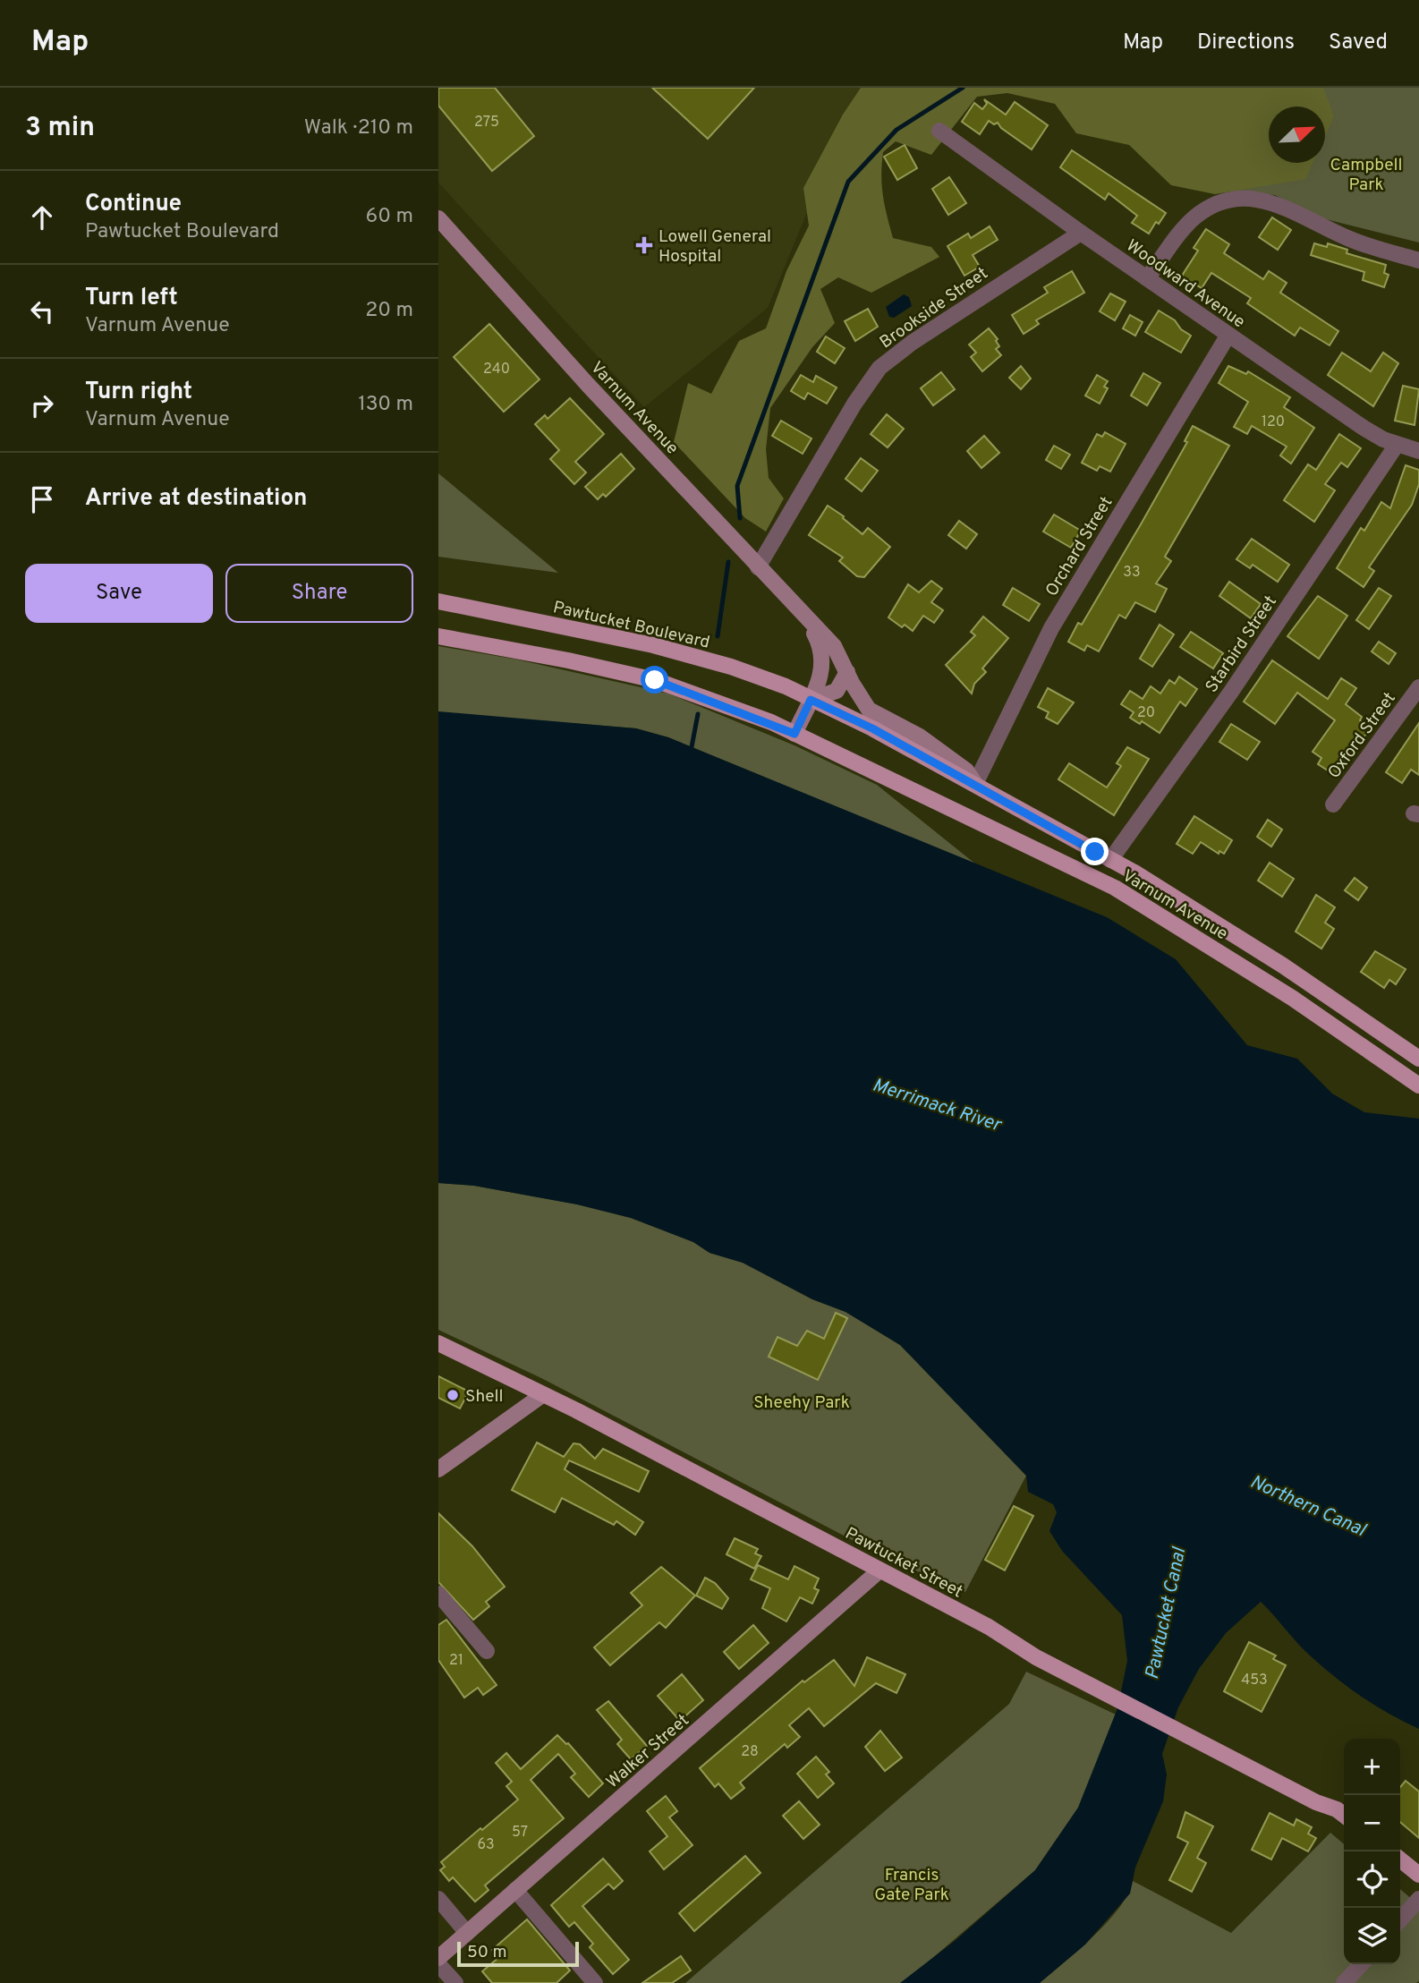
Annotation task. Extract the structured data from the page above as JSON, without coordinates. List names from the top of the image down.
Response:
{
  "streets": {
    "main road": [
      "Varnum Avenue",
      "Pawtucket Boulevard",
      "Pawtucket Street",
      "Walker Street"
    ],
    "street": [
      "Woodward Avenue",
      "Brookside Street",
      "Orchard Street",
      "Starbird Street",
      "Oxford Street"
    ]
  },
  "crossings": [
    ["Woodward Avenue", "Brookside Street"],
    ["Woodward Avenue", "Orchard Street"],
    ["Woodward Avenue", "Starbird Street"],
    ["Brookside Street", "Varnum Avenue"],
    ["Varnum Avenue", "Orchard Street"],
    ["Varnum Avenue", "Pawtucket Boulevard"],
    ["Varnum Avenue", "Starbird Street"],
    ["Pawtucket Street", "Walker Street"]
  ],
  "water": ["Merrimack River", "Northern Canal", "Pawtucket Canal"],
  "parks": ["Campbell Park", "Sheehy Park", "Francis Gate Park"],
  "places": {
    "health": ["Lowell General Hospital"],
    "other": ["Shell"]
  },
  "house_numbers": [
    "275",
    "240",
    "120",
    "33",
    "20",
    "21",
    "453",
    "28",
    "57",
    "63"
  ],
  "scale_bar": "50 m",
  "north": "top right",
  "page": {
    "header": "Map",
    "nav": ["Map", "Directions", "Saved"],
    "heading": ["3 min", "Walk · 210 m"],
    "list": [
      ["Continue", "Pawtucket Boulevard", "60 m"],
      ["Turn left", "Varnum Avenue", "20 m"],
      ["Turn right", "Varnum Avenue", "130 m"],
      "Arrive at destination"
    ],
    "buttons": ["Save", "Share"],
    "map_buttons": ["+", "−"],
    "scale": "50 m"
  }
}
